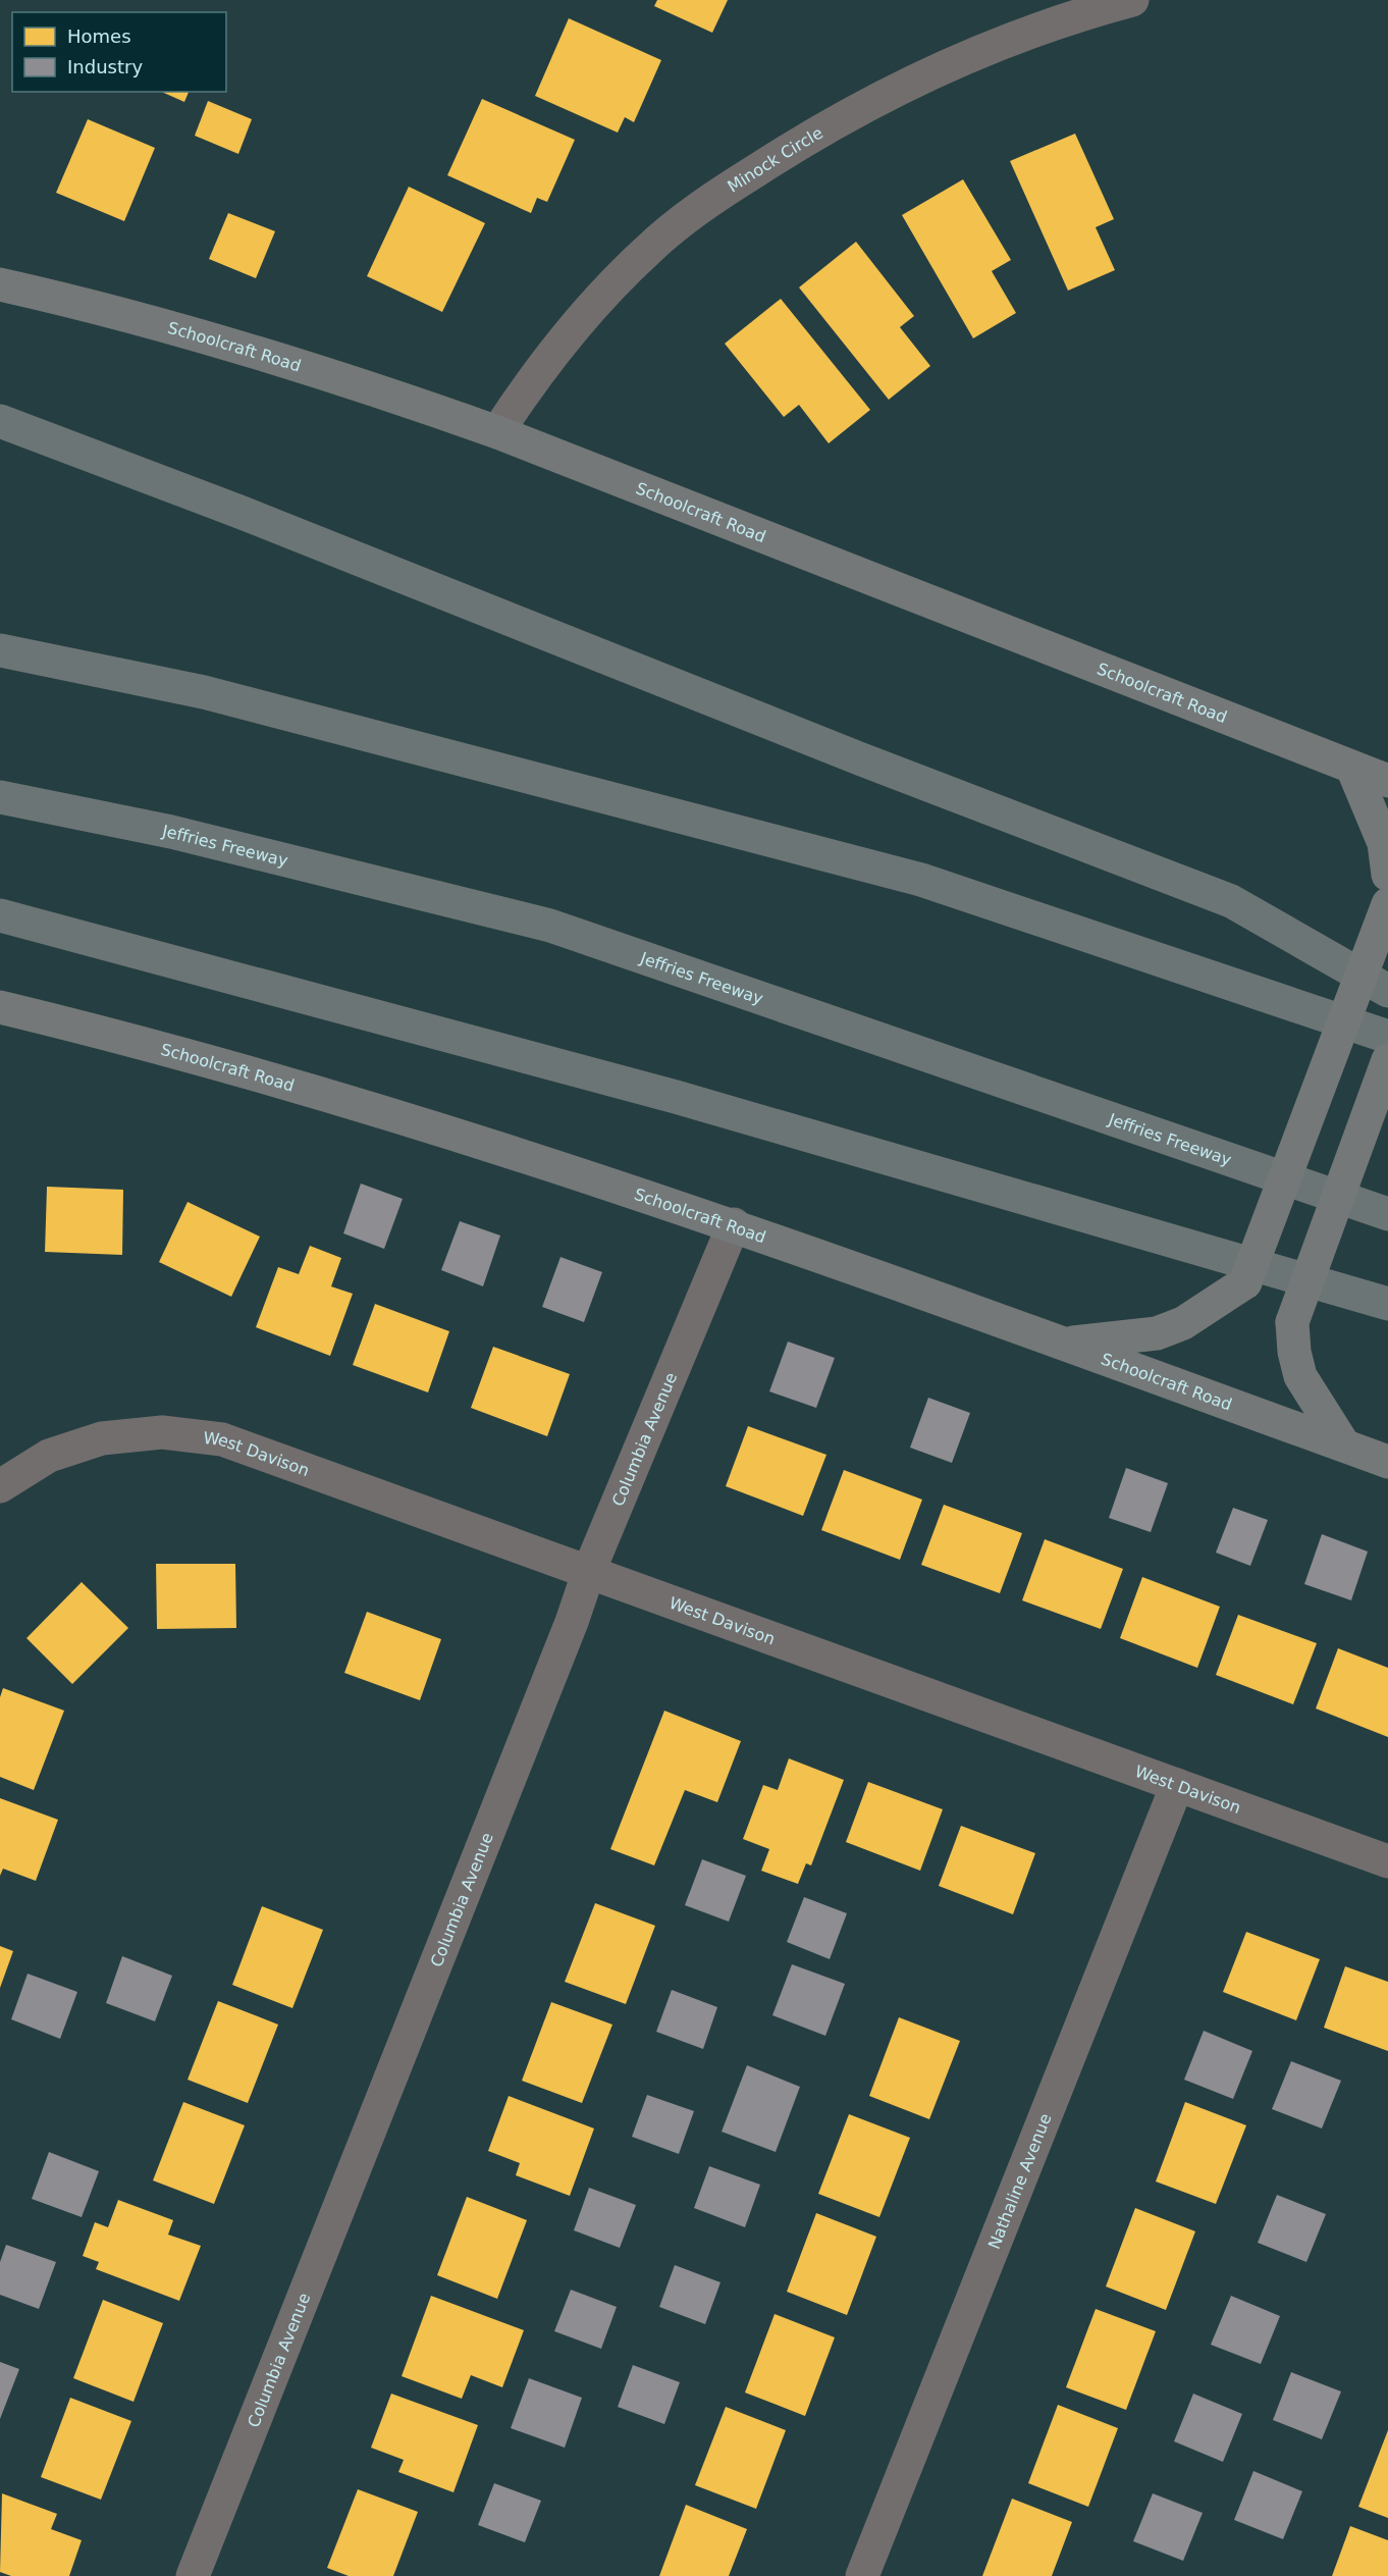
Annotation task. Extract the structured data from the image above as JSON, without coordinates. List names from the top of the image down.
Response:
{
  "streets": {
    "highway": ["Jeffries Freeway"],
    "main road": ["Schoolcraft Road"],
    "street": [
      "Minock Circle",
      "Columbia Avenue",
      "West Davison",
      "Nathaline Avenue"
    ]
  },
  "crossings": [
    ["Minock Circle", "Schoolcraft Road"],
    ["Schoolcraft Road", "Columbia Avenue"],
    ["Columbia Avenue", "West Davison"],
    ["West Davison", "Nathaline Avenue"]
  ],
  "legend": ["Homes", "Industry"]
}
